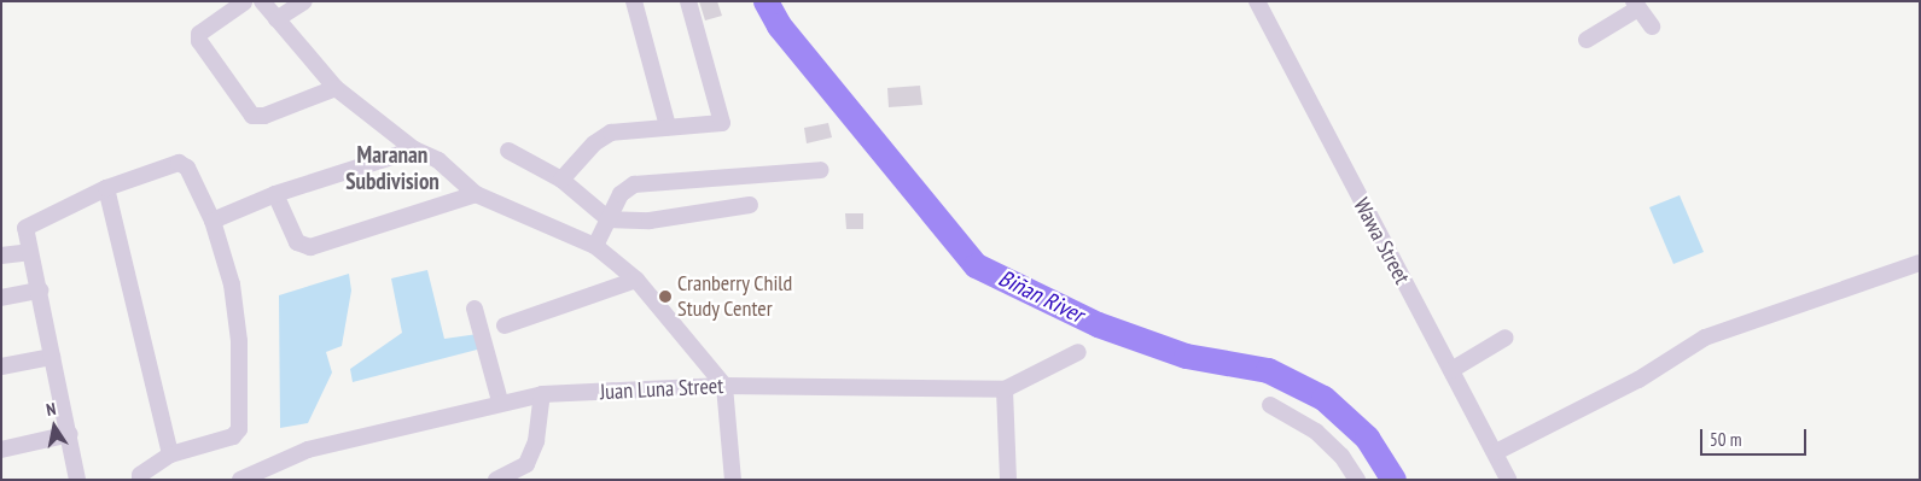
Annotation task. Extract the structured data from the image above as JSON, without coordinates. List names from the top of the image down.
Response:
{
  "streets": {
    "street": ["Wawa Street", "Juan Luna Street"]
  },
  "districts": ["Maranan Subdivision"],
  "water": ["Biñan River"],
  "places": ["Cranberry Child Study Center"],
  "scale_bar": "50 m",
  "north": "top"
}
